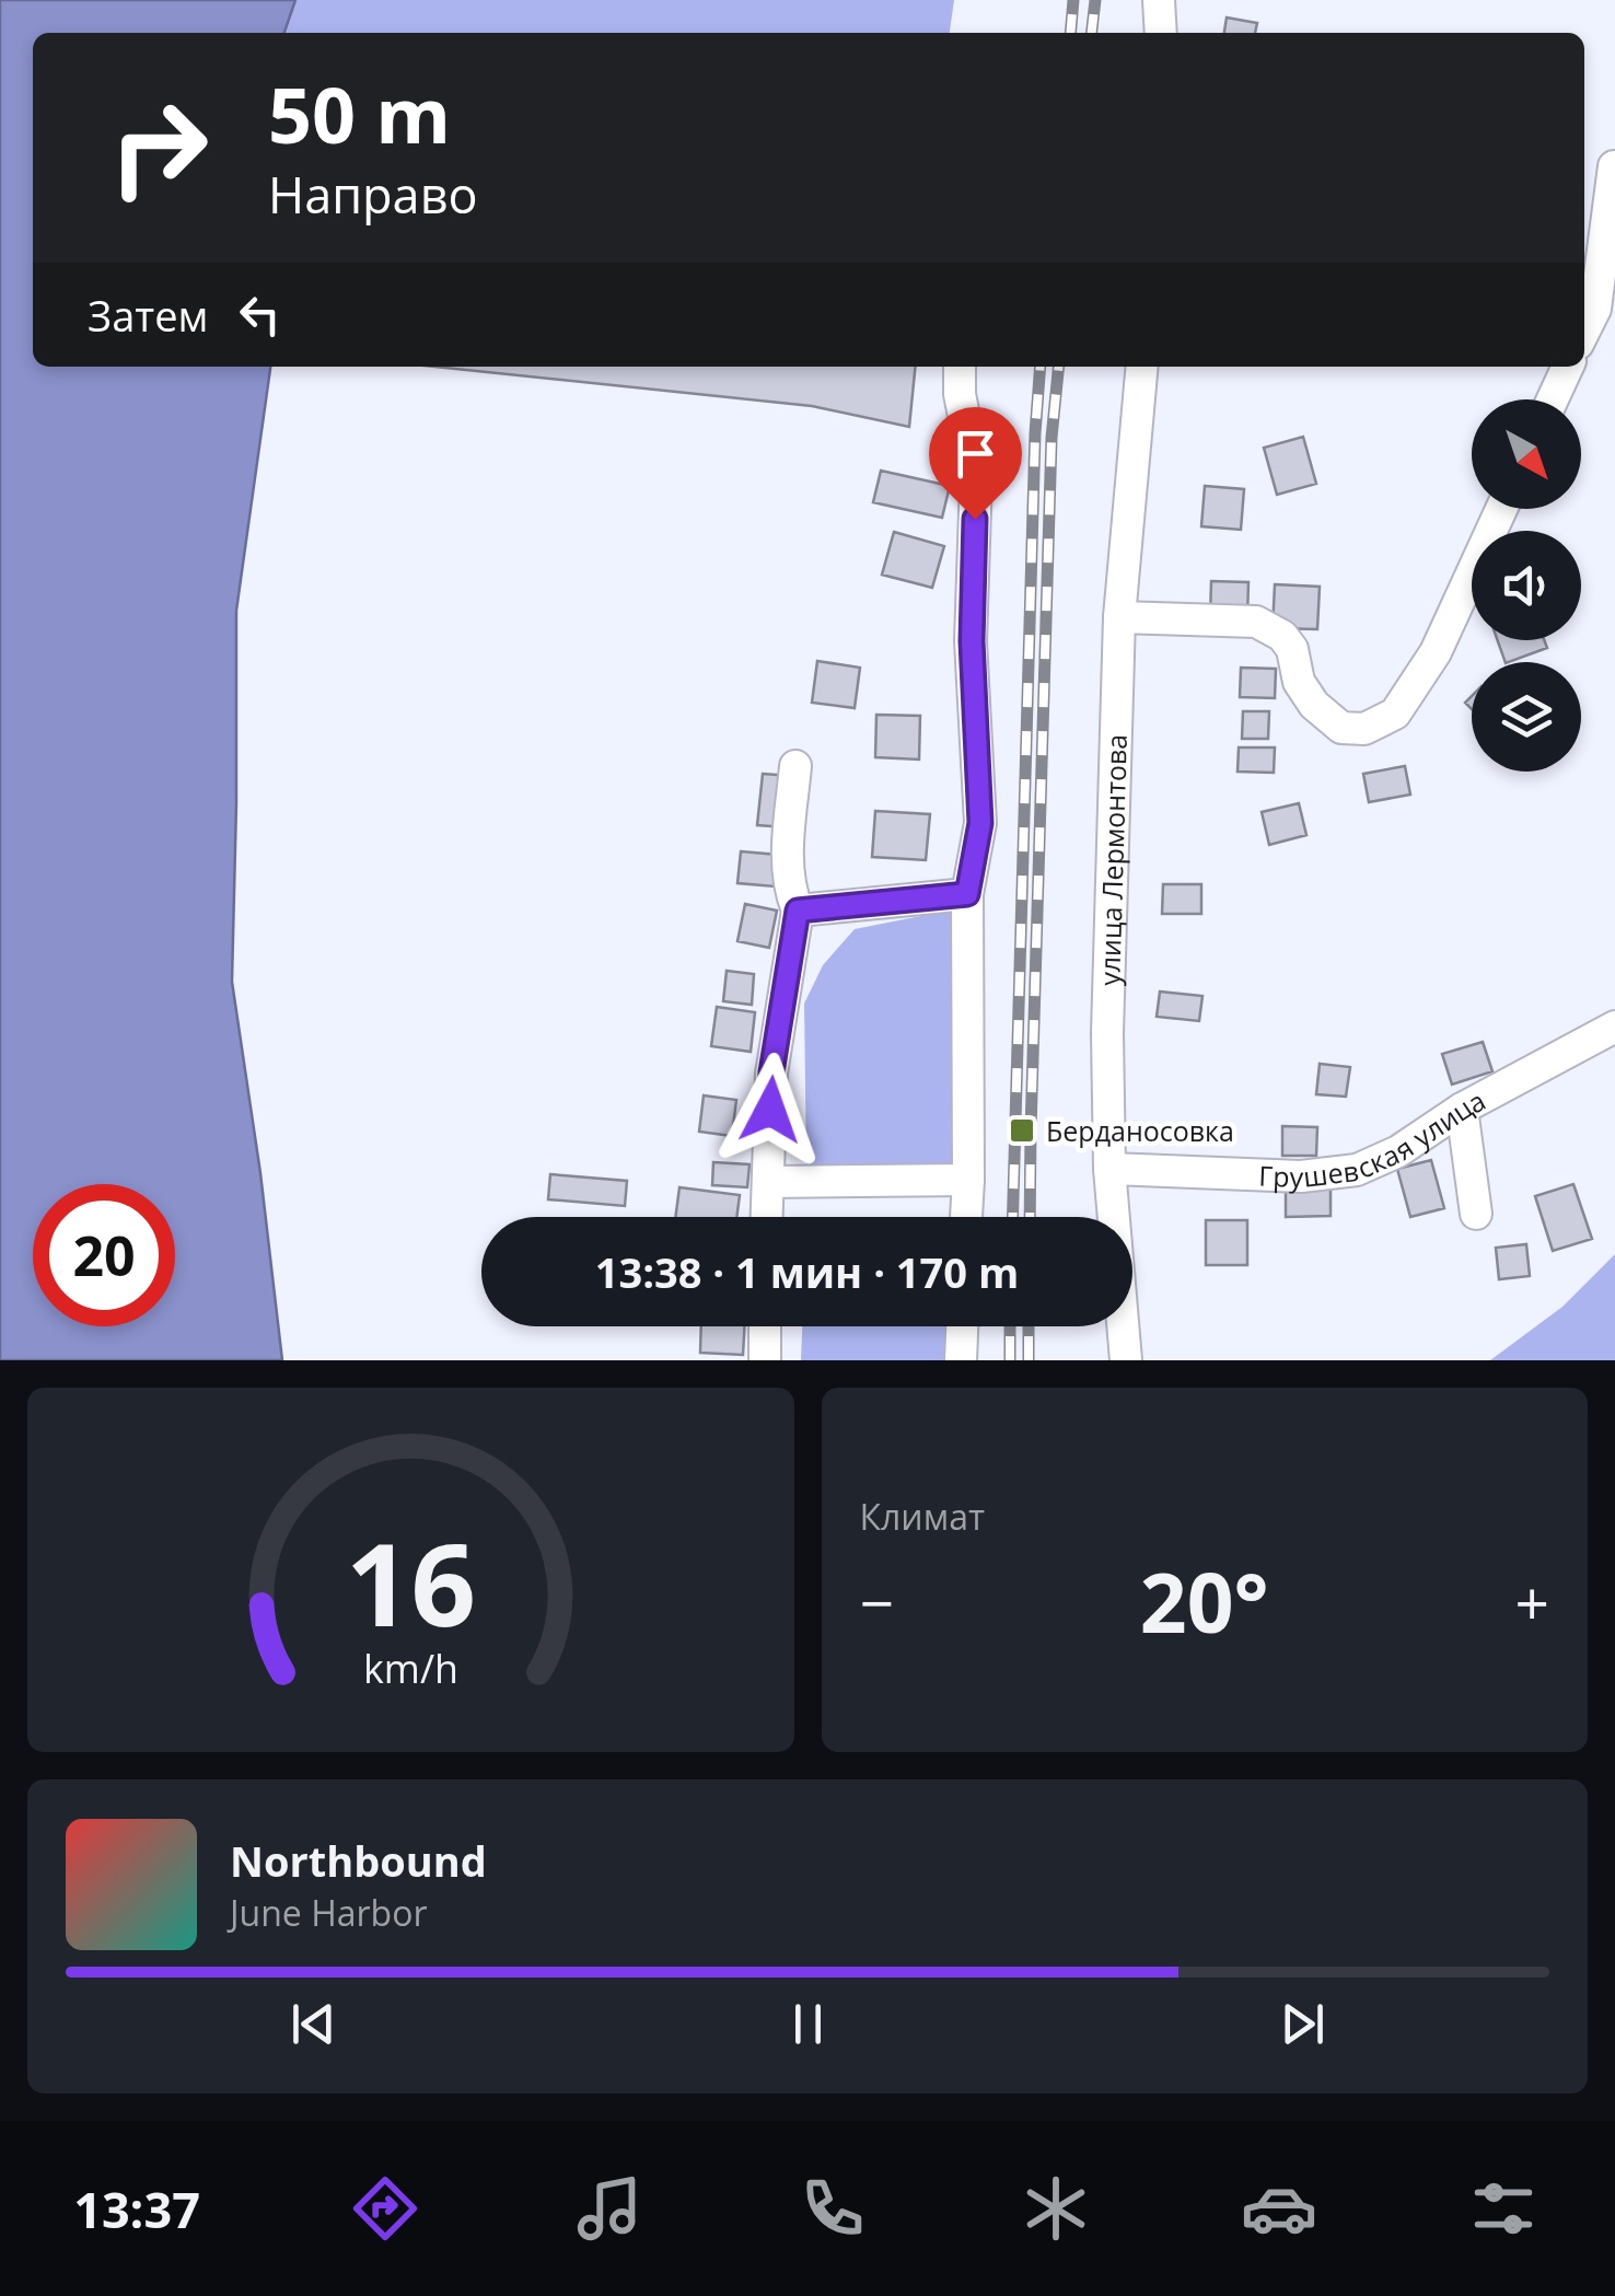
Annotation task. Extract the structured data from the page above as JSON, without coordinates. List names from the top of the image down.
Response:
{
  "streets": {
    "street": ["улица Лермонтова", "Грушевская улица"]
  },
  "crossings": [
    ["улица Лермонтова", "Грушевская улица"]
  ],
  "places": {
    "transit": ["Берданосовка"]
  },
  "north": "bottom right",
  "page": {
    "turn": ["50 m", "Направо"],
    "then": "Затем",
    "limit": "20",
    "trip": "13:38 · 1 мин · 170 m",
    "tile": "Климат",
    "heat": ["−", "20°", "+"],
    "song": ["Northbound", "June Harbor"],
    "tabs": "13:37",
    "gauge": ["16", "km/h"]
  }
}
